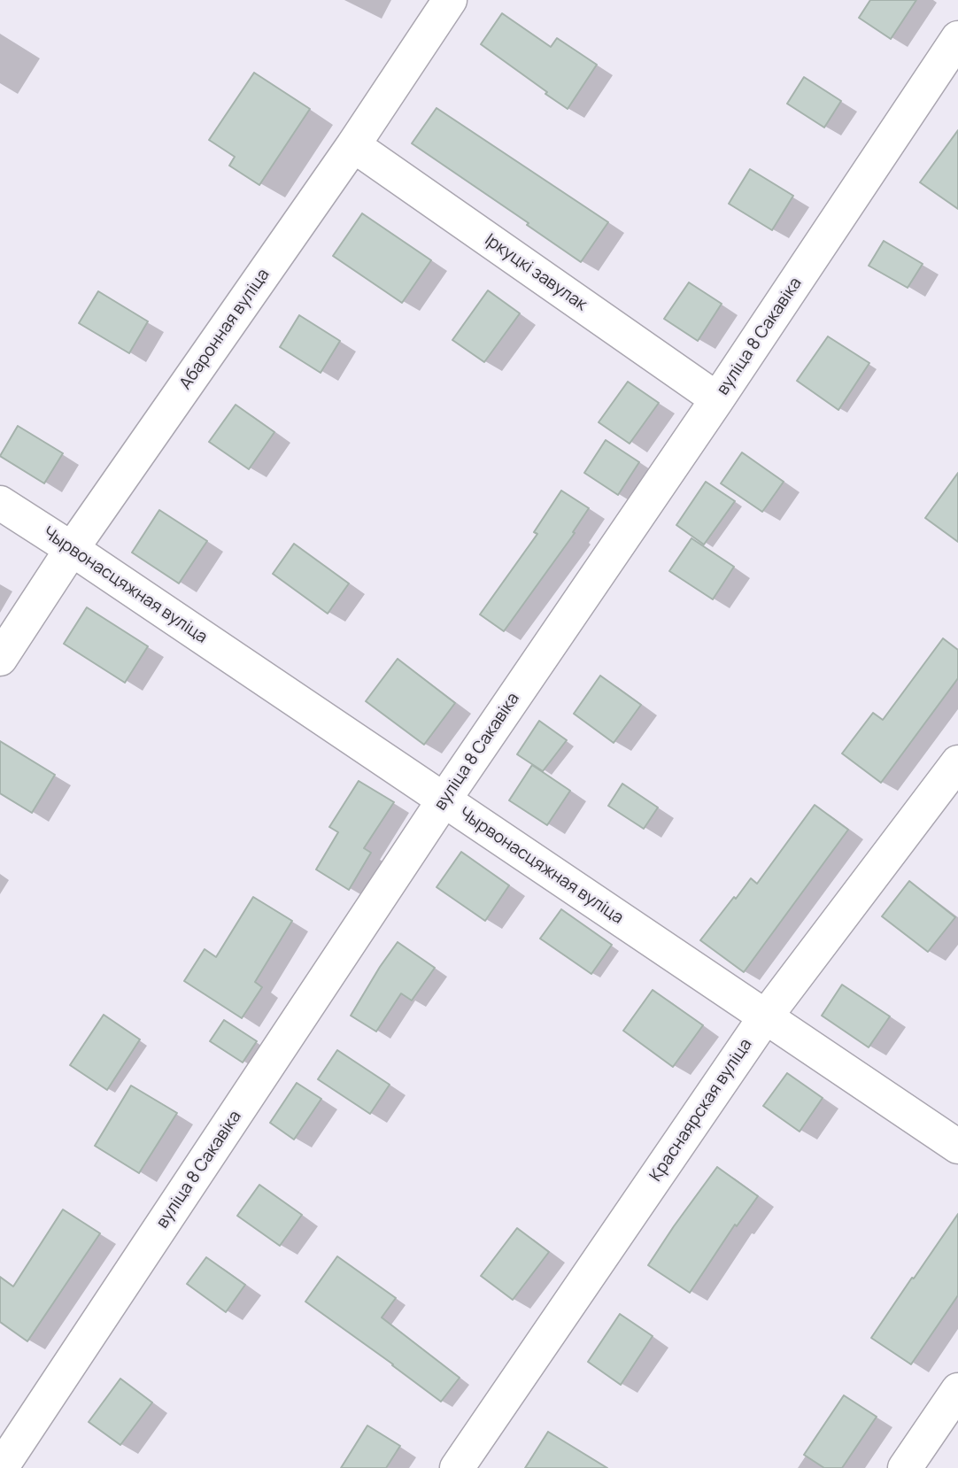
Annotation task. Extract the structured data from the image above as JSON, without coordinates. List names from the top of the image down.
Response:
{
  "streets": {
    "street": [
      "Іркуцкі завулак",
      "Абаронная вуліца",
      "вуліца 8 Сакавіка",
      "Чырвонасцяжная вуліца",
      "Краснаярская вуліца"
    ]
  },
  "crossings": [
    ["Іркуцкі завулак", "Абаронная вуліца"],
    ["Іркуцкі завулак", "вуліца 8 Сакавіка"],
    ["Абаронная вуліца", "Чырвонасцяжная вуліца"],
    ["вуліца 8 Сакавіка", "Чырвонасцяжная вуліца"],
    ["Чырвонасцяжная вуліца", "Краснаярская вуліца"]
  ]
}
